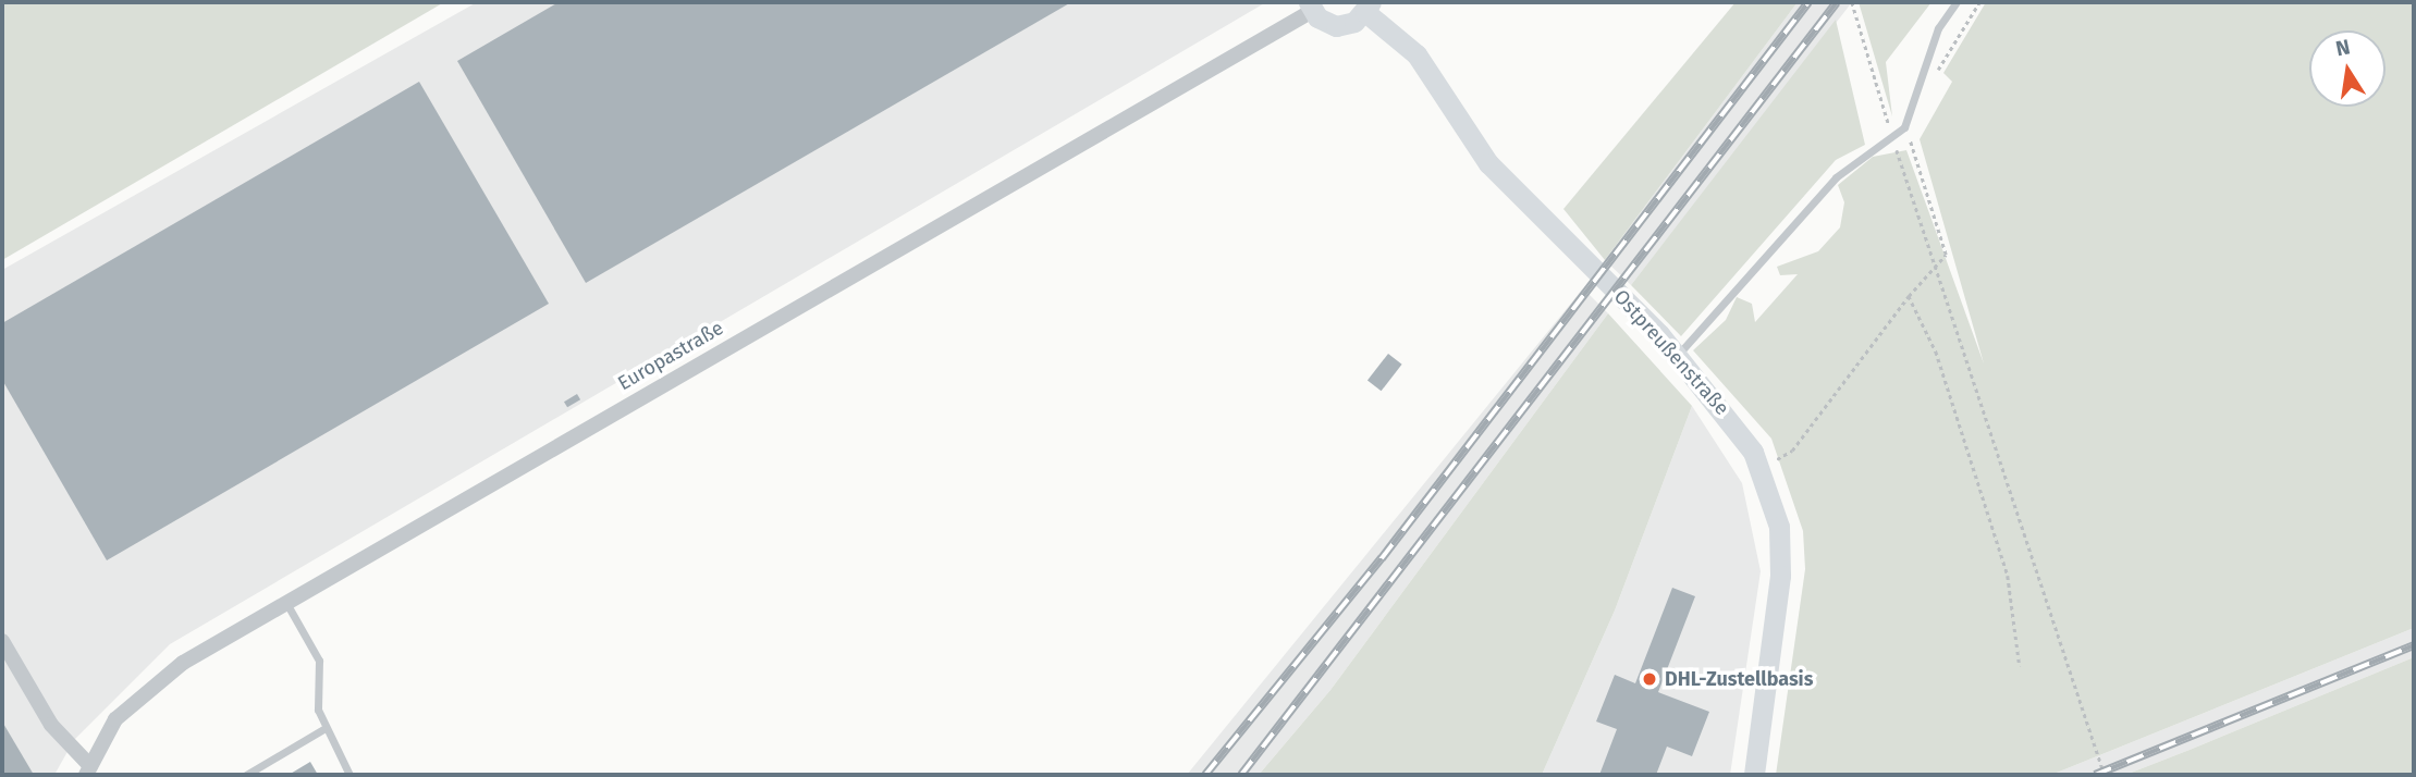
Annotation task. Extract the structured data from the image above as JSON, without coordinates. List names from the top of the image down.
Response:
{
  "streets": {
    "street": ["Ostpreußenstraße", "Europastraße"]
  },
  "places": ["DHL-Zustellbasis"],
  "north": "top"
}
